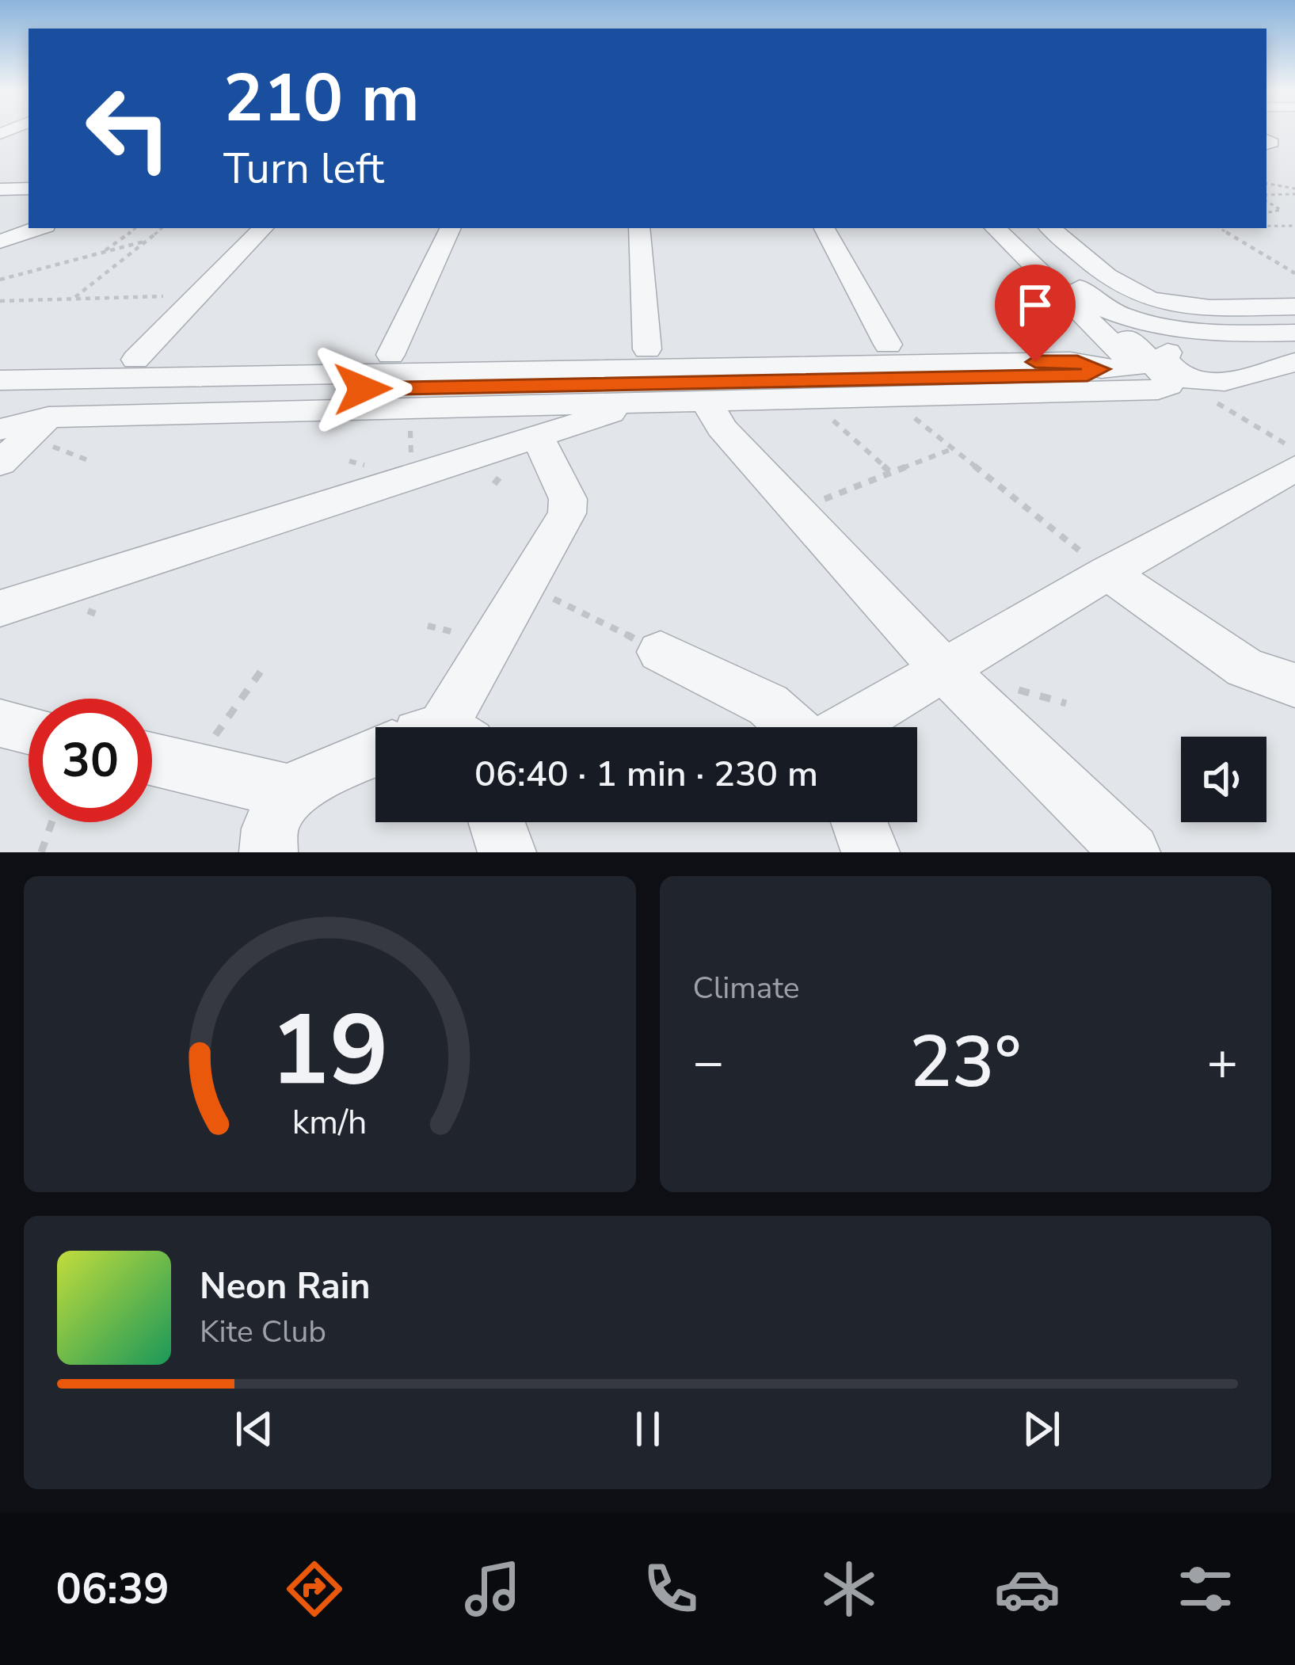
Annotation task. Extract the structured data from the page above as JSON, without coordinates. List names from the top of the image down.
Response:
{
  "page": {
    "turn": ["210 m", "Turn left"],
    "limit": "30",
    "trip": "06:40 · 1 min · 230 m",
    "tile": "Climate",
    "heat": ["−", "23°", "+"],
    "song": ["Neon Rain", "Kite Club"],
    "tabs": "06:39",
    "gauge": ["19", "km/h"]
  }
}
